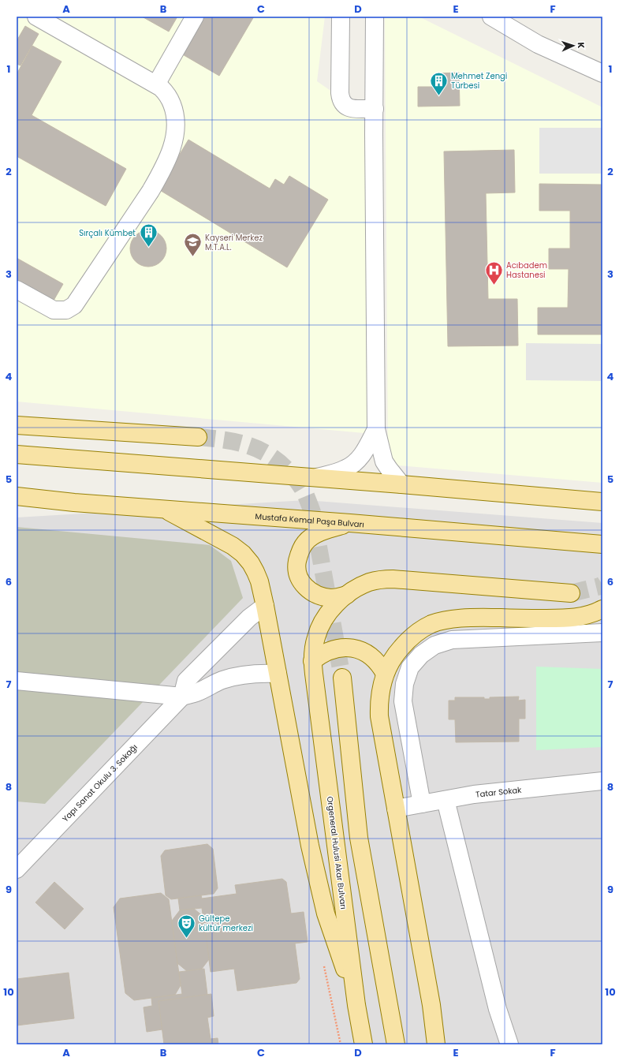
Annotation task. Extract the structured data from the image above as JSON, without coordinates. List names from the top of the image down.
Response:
{
  "streets": {
    "main road": ["Mustafa Kemal Paşa Bulvarı", "Orgeneral Hulusi Akar Bulvarı"],
    "street": ["Yapı Sanat Okulu 3. Sokağı", "Tatar Sokak"]
  },
  "places": {
    "building": ["Mehmet Zengi Türbesi", "Sırçalı Kümbet"],
    "school or university": ["Kayseri Merkez M.T.A.L."],
    "hospital": ["Acıbadem Hastanesi"],
    "theatre": ["Gültepe kültür merkezi"]
  },
  "north": "right",
  "grid": {
    "columns": [
      "A",
      "B",
      "C",
      "D",
      "E",
      "F"
    ],
    "rows": [
      "1",
      "2",
      "3",
      "4",
      "5",
      "6",
      "7",
      "8",
      "9",
      "10"
    ]
  }
}
